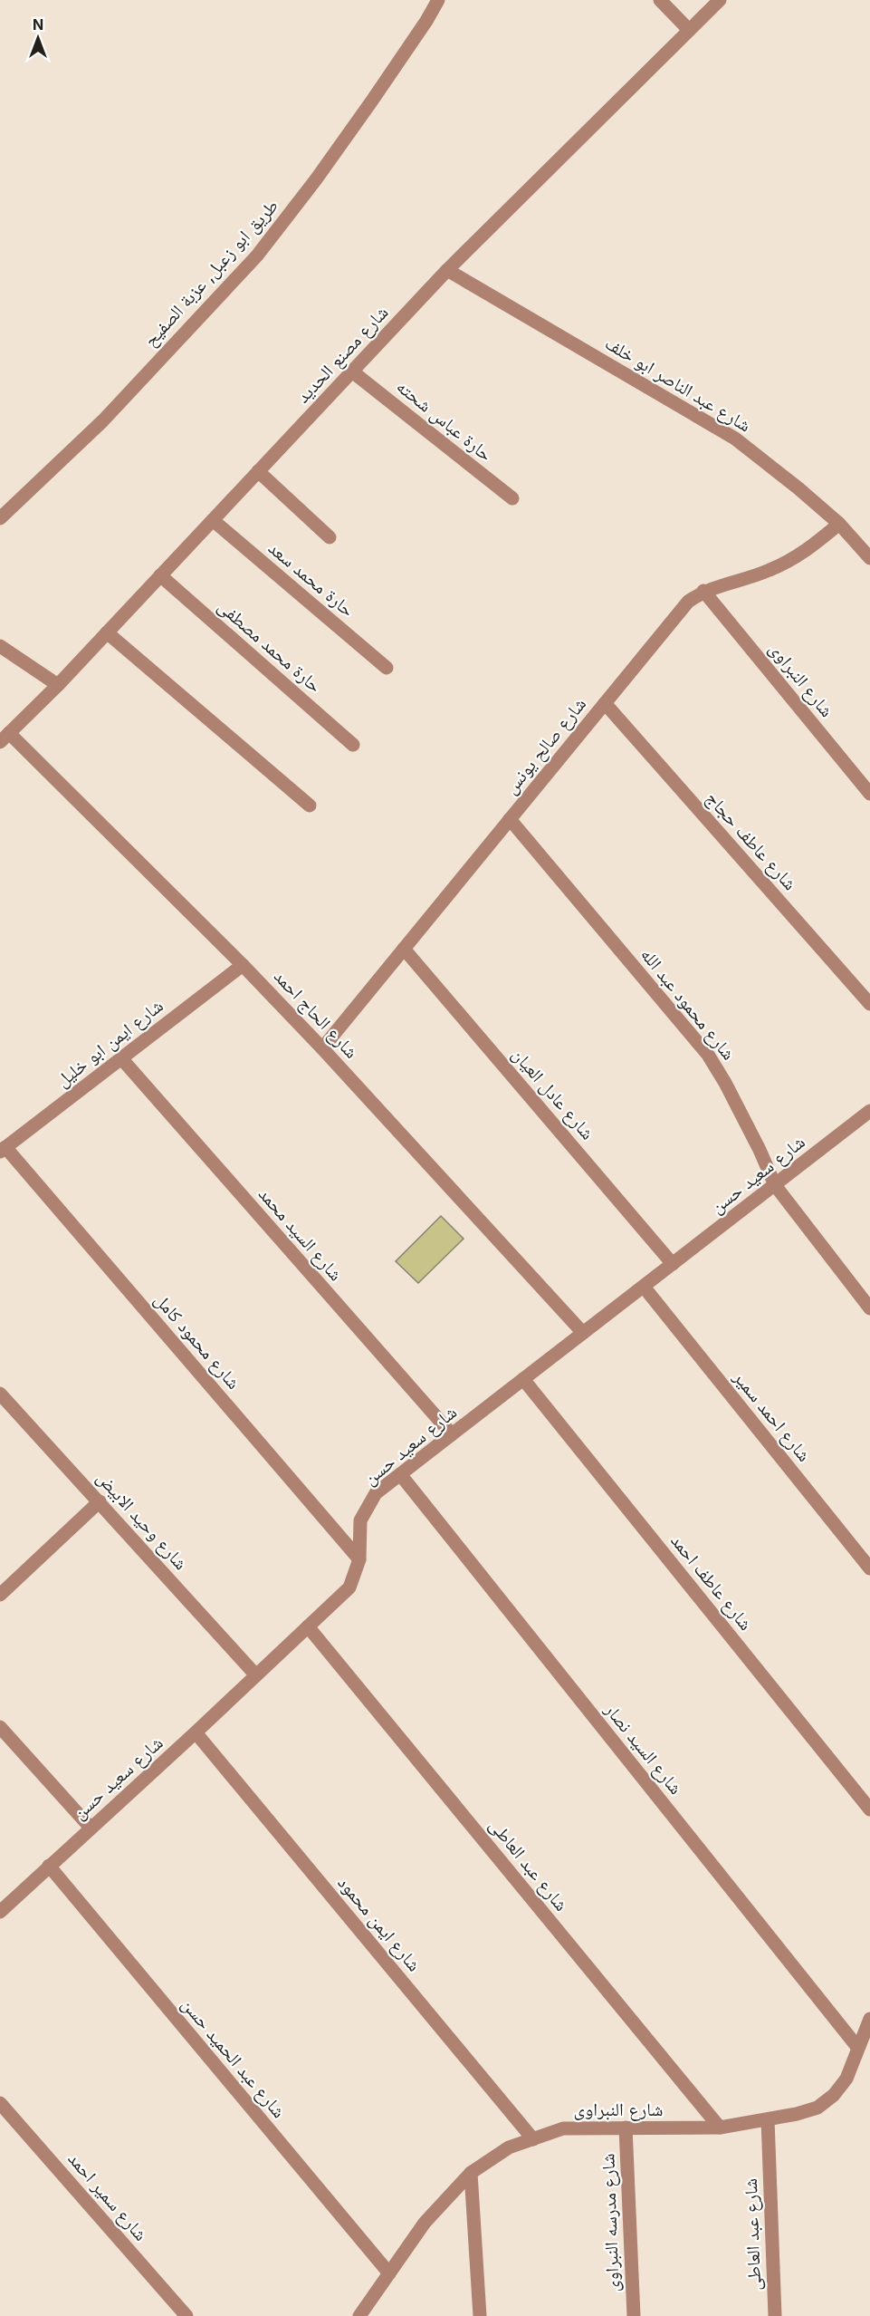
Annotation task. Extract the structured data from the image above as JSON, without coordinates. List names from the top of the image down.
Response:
{
  "streets": {
    "street": [
      "طريق ابو زعبل, عزبة الصفيح",
      "شارع مصنع الحديد",
      "شارع عبد الناصر ابو خلف",
      "حارة عباس شحته",
      "حارة محمد سعد",
      "حارة محمد مصطفى",
      "شارع النبراوى",
      "شارع صالح يونس",
      "شارع عاطف حجاج",
      "شارع محمود عبد الله",
      "شارع الحاج احمد",
      "شارع ايمن ابو خليل",
      "شارع عادل العيان",
      "شارع سعيد حسن",
      "شارع السيد محمد",
      "شارع محمود كامل",
      "شارع احمد سمير",
      "شارع وحيد الابيض",
      "شارع عاطف احمد",
      "شارع السيد نصار",
      "شارع عبد العاطى",
      "شارع ايمن محمود",
      "شارع عبد الحميد حسن",
      "شارع سمير احمد",
      "شارع مدرسه النبراوى"
    ]
  },
  "crossings": [
    ["شارع مصنع الحديد", "شارع عبد الناصر ابو خلف"],
    ["شارع مصنع الحديد", "حارة عباس شحته"],
    ["شارع مصنع الحديد", "حارة محمد سعد"],
    ["شارع مصنع الحديد", "حارة محمد مصطفى"],
    ["شارع مصنع الحديد", "شارع الحاج احمد"],
    ["شارع عبد الناصر ابو خلف", "شارع صالح يونس"],
    ["شارع النبراوى", "شارع صالح يونس"],
    ["شارع النبراوى", "شارع السيد نصار"],
    ["شارع النبراوى", "شارع عبد العاطى"],
    ["شارع النبراوى", "شارع ايمن محمود"],
    ["شارع النبراوى", "شارع عبد الحميد حسن"],
    ["شارع النبراوى", "شارع مدرسه النبراوى"],
    ["شارع صالح يونس", "شارع عاطف حجاج"],
    ["شارع صالح يونس", "شارع محمود عبد الله"],
    ["شارع صالح يونس", "شارع الحاج احمد"],
    ["شارع صالح يونس", "شارع عادل العيان"],
    ["شارع محمود عبد الله", "شارع سعيد حسن"],
    ["شارع الحاج احمد", "شارع ايمن ابو خليل"],
    ["شارع الحاج احمد", "شارع سعيد حسن"],
    ["شارع ايمن ابو خليل", "شارع السيد محمد"],
    ["شارع ايمن ابو خليل", "شارع محمود كامل"],
    ["شارع عادل العيان", "شارع سعيد حسن"],
    ["شارع سعيد حسن", "شارع السيد محمد"],
    ["شارع سعيد حسن", "شارع محمود كامل"],
    ["شارع سعيد حسن", "شارع احمد سمير"],
    ["شارع سعيد حسن", "شارع وحيد الابيض"],
    ["شارع سعيد حسن", "شارع عاطف احمد"],
    ["شارع سعيد حسن", "شارع السيد نصار"],
    ["شارع سعيد حسن", "شارع عبد العاطى"],
    ["شارع سعيد حسن", "شارع ايمن محمود"],
    ["شارع سعيد حسن", "شارع عبد الحميد حسن"]
  ],
  "north": "top"
}
